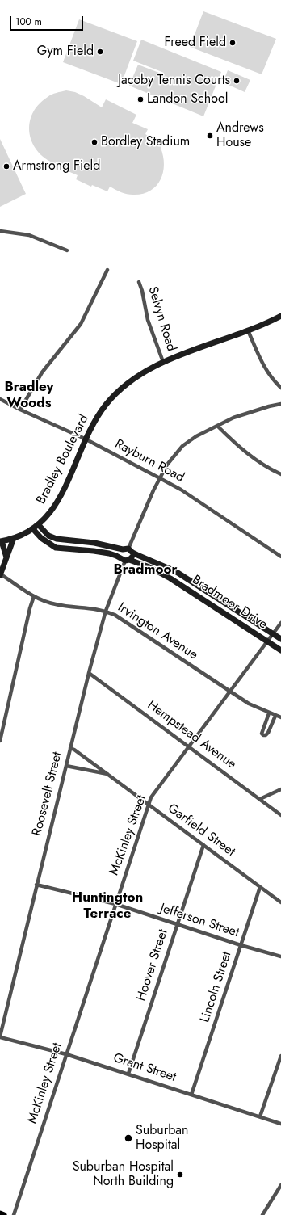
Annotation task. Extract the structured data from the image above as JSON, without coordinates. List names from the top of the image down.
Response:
{
  "streets": {
    "street": [
      "Selvyn Road",
      "Bradley Boulevard",
      "Rayburn Road",
      "Bradmoor Drive",
      "Irvington Avenue",
      "Hempstead Avenue",
      "Roosevelt Street",
      "Garfield Street",
      "McKinley Street",
      "Jefferson Street",
      "Hoover Street",
      "Lincoln Street",
      "Grant Street"
    ]
  },
  "crossings": [
    ["Selvyn Road", "Bradley Boulevard"],
    ["Bradley Boulevard", "Rayburn Road"],
    ["Bradley Boulevard", "Bradmoor Drive"],
    ["Bradmoor Drive", "Roosevelt Street"],
    ["Bradmoor Drive", "McKinley Street"],
    ["Irvington Avenue", "Roosevelt Street"],
    ["Irvington Avenue", "McKinley Street"],
    ["Hempstead Avenue", "Roosevelt Street"],
    ["Hempstead Avenue", "McKinley Street"],
    ["Roosevelt Street", "Garfield Street"],
    ["Roosevelt Street", "Jefferson Street"],
    ["Roosevelt Street", "Grant Street"],
    ["Garfield Street", "McKinley Street"],
    ["Garfield Street", "Hoover Street"],
    ["Garfield Street", "Lincoln Street"],
    ["McKinley Street", "Jefferson Street"],
    ["McKinley Street", "Grant Street"],
    ["Jefferson Street", "Hoover Street"],
    ["Jefferson Street", "Lincoln Street"],
    ["Hoover Street", "Grant Street"],
    ["Lincoln Street", "Grant Street"]
  ],
  "districts": ["Bradley Woods", "Bradmoor", "Huntington Terrace"],
  "places": [
    "Freed Field",
    "Gym Field",
    "Jacoby Tennis Courts",
    "Landon School",
    "Andrews House",
    "Bordley Stadium",
    "Armstrong Field",
    "Suburban Hospital",
    "Suburban Hospital North Building"
  ],
  "scale_bar": "100 m"
}
